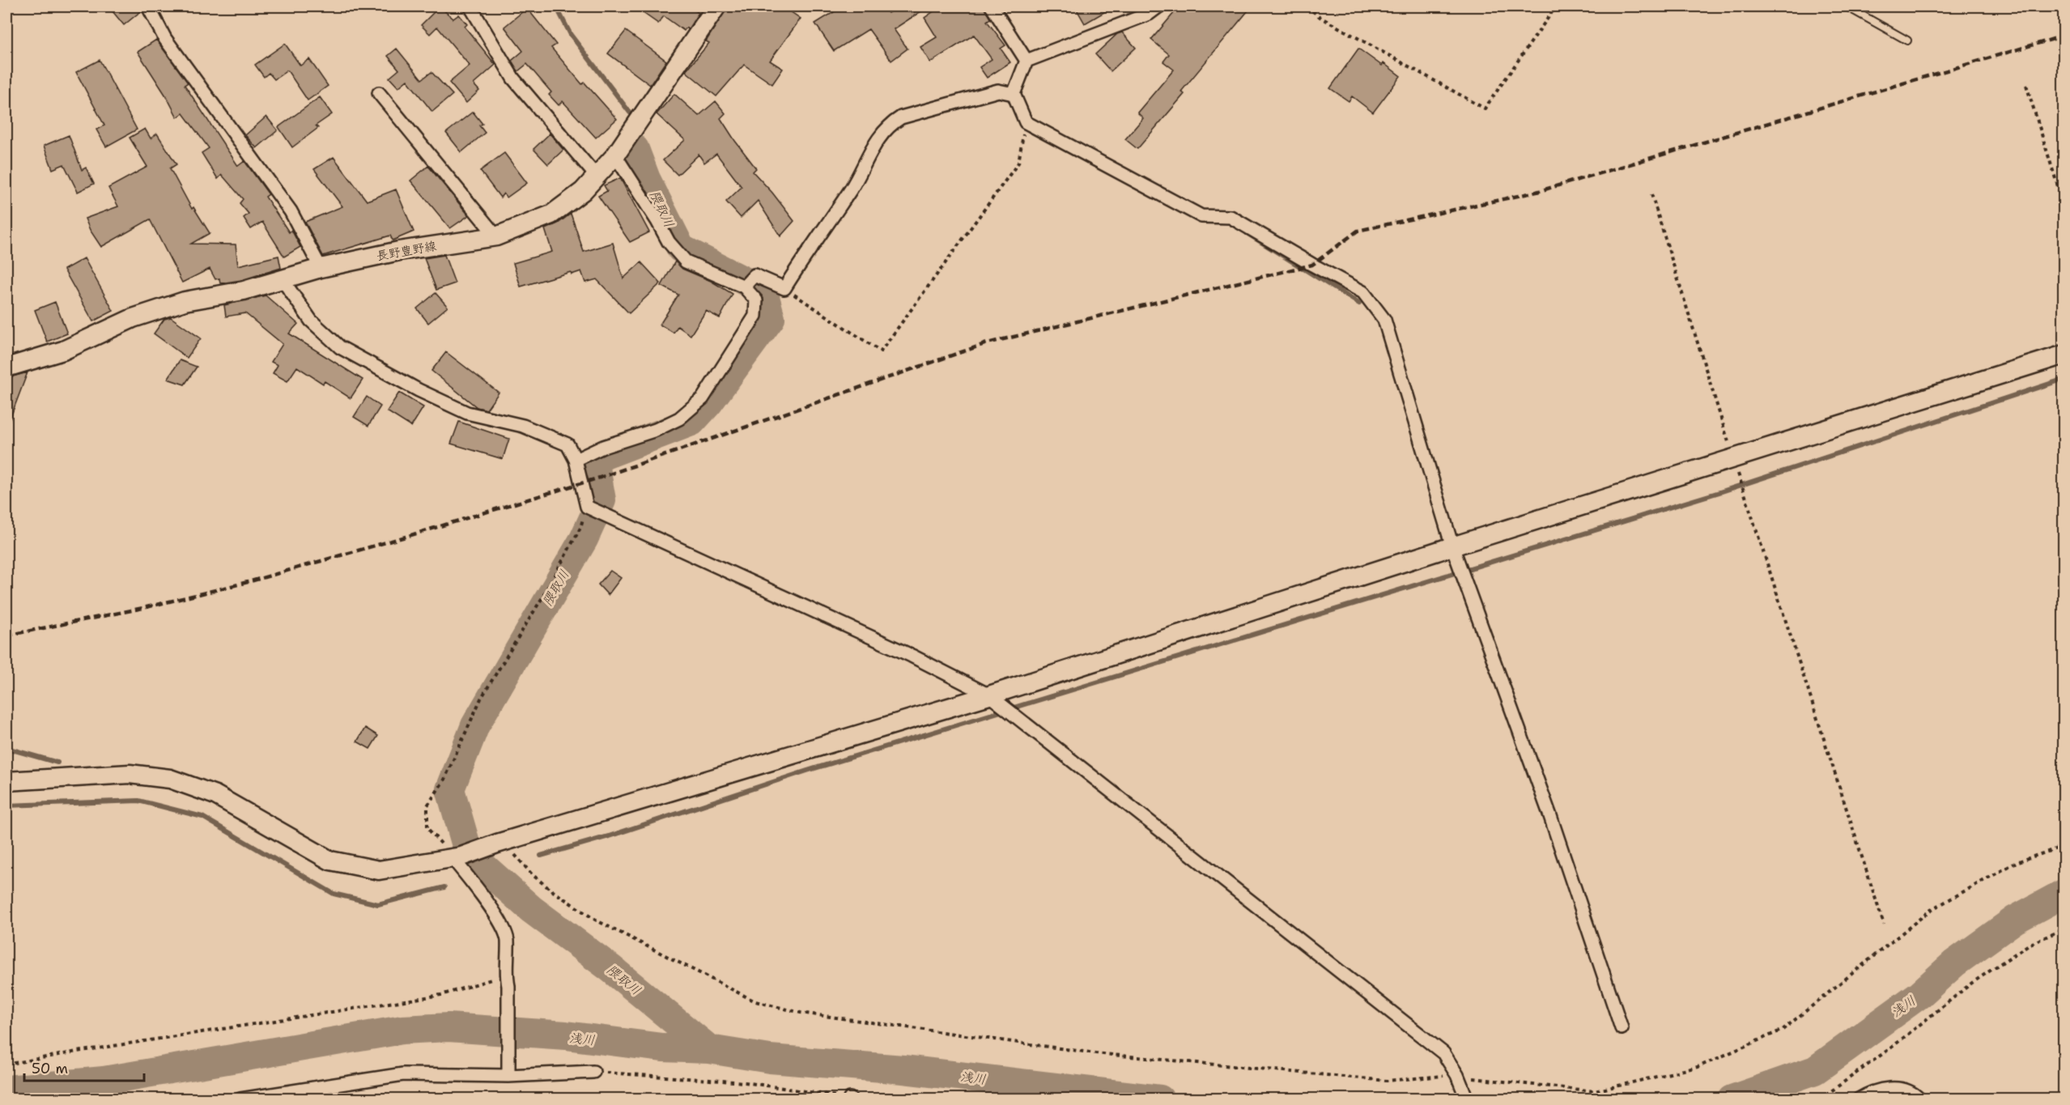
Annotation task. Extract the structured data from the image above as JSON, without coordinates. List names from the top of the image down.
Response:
{
  "streets": {
    "street": ["長野豊野線"]
  },
  "water": ["隈取川", "浅川"],
  "scale_bar": "50 m"
}
